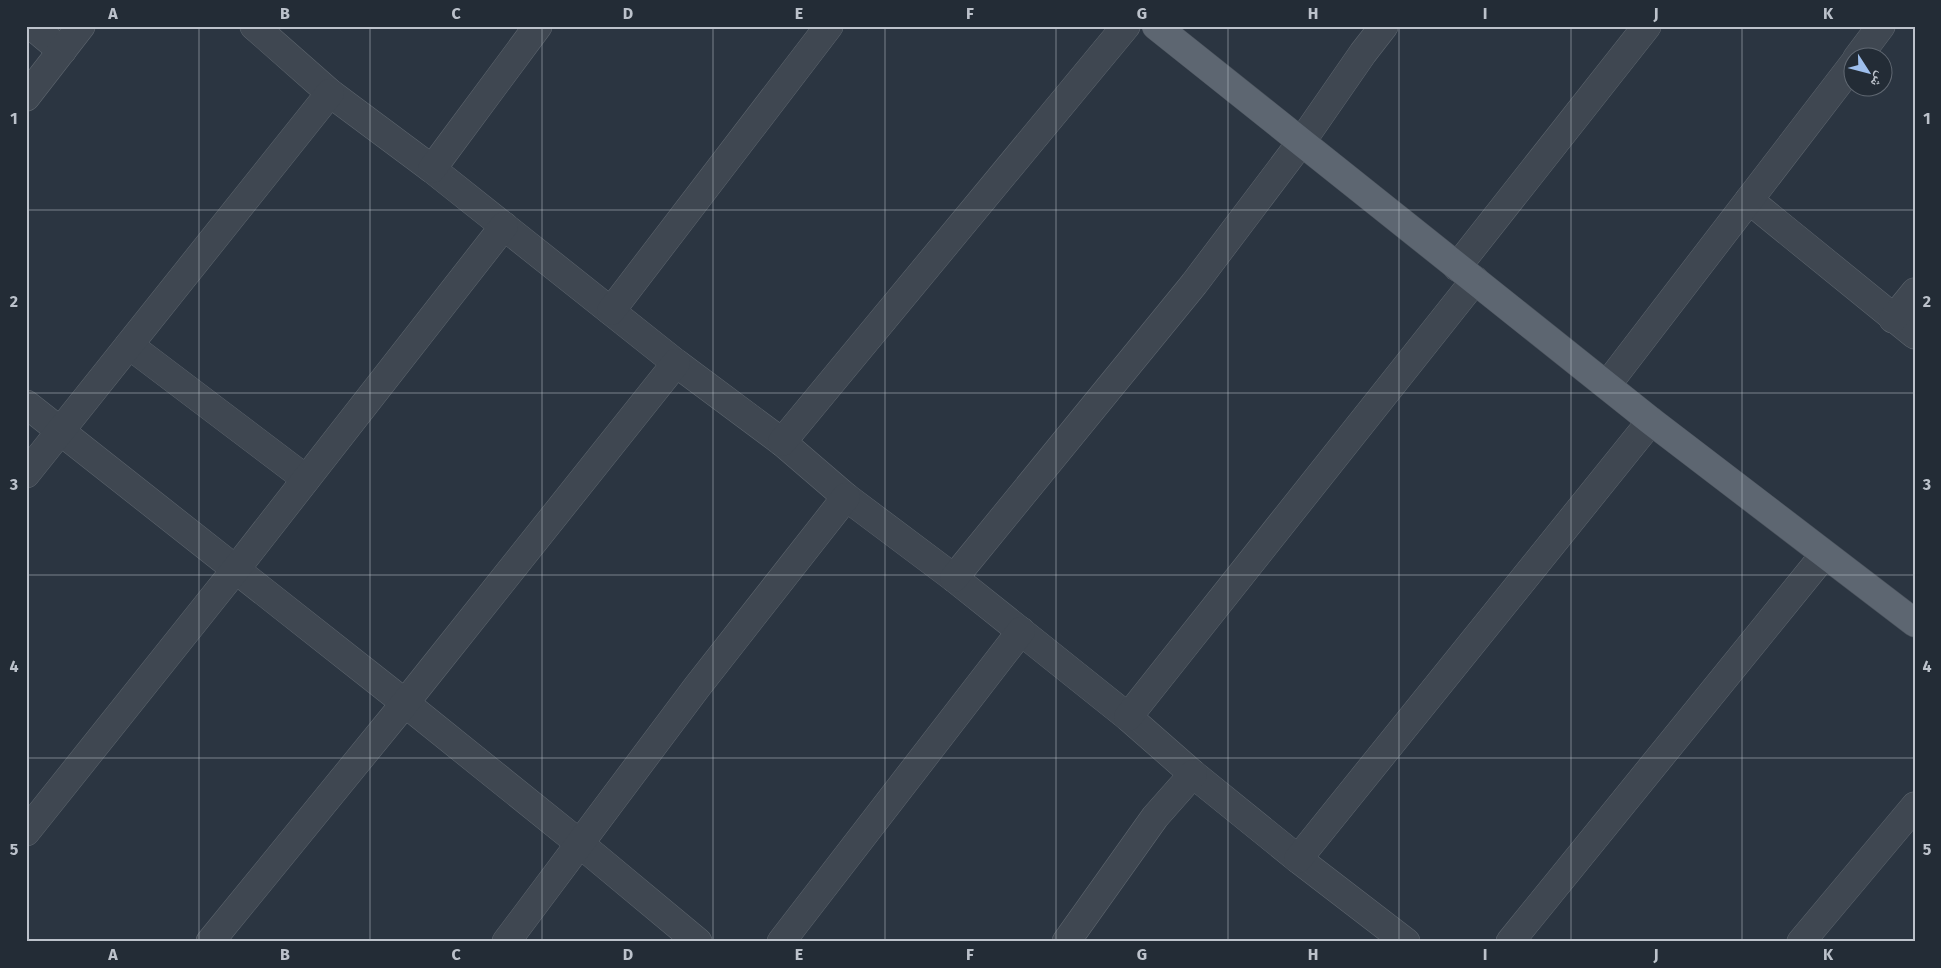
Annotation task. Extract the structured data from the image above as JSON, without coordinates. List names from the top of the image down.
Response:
{
  "north": "bottom right",
  "grid": {
    "columns": [
      "A",
      "B",
      "C",
      "D",
      "E",
      "F",
      "G",
      "H",
      "I",
      "J",
      "K"
    ],
    "rows": [
      "1",
      "2",
      "3",
      "4",
      "5"
    ]
  }
}
